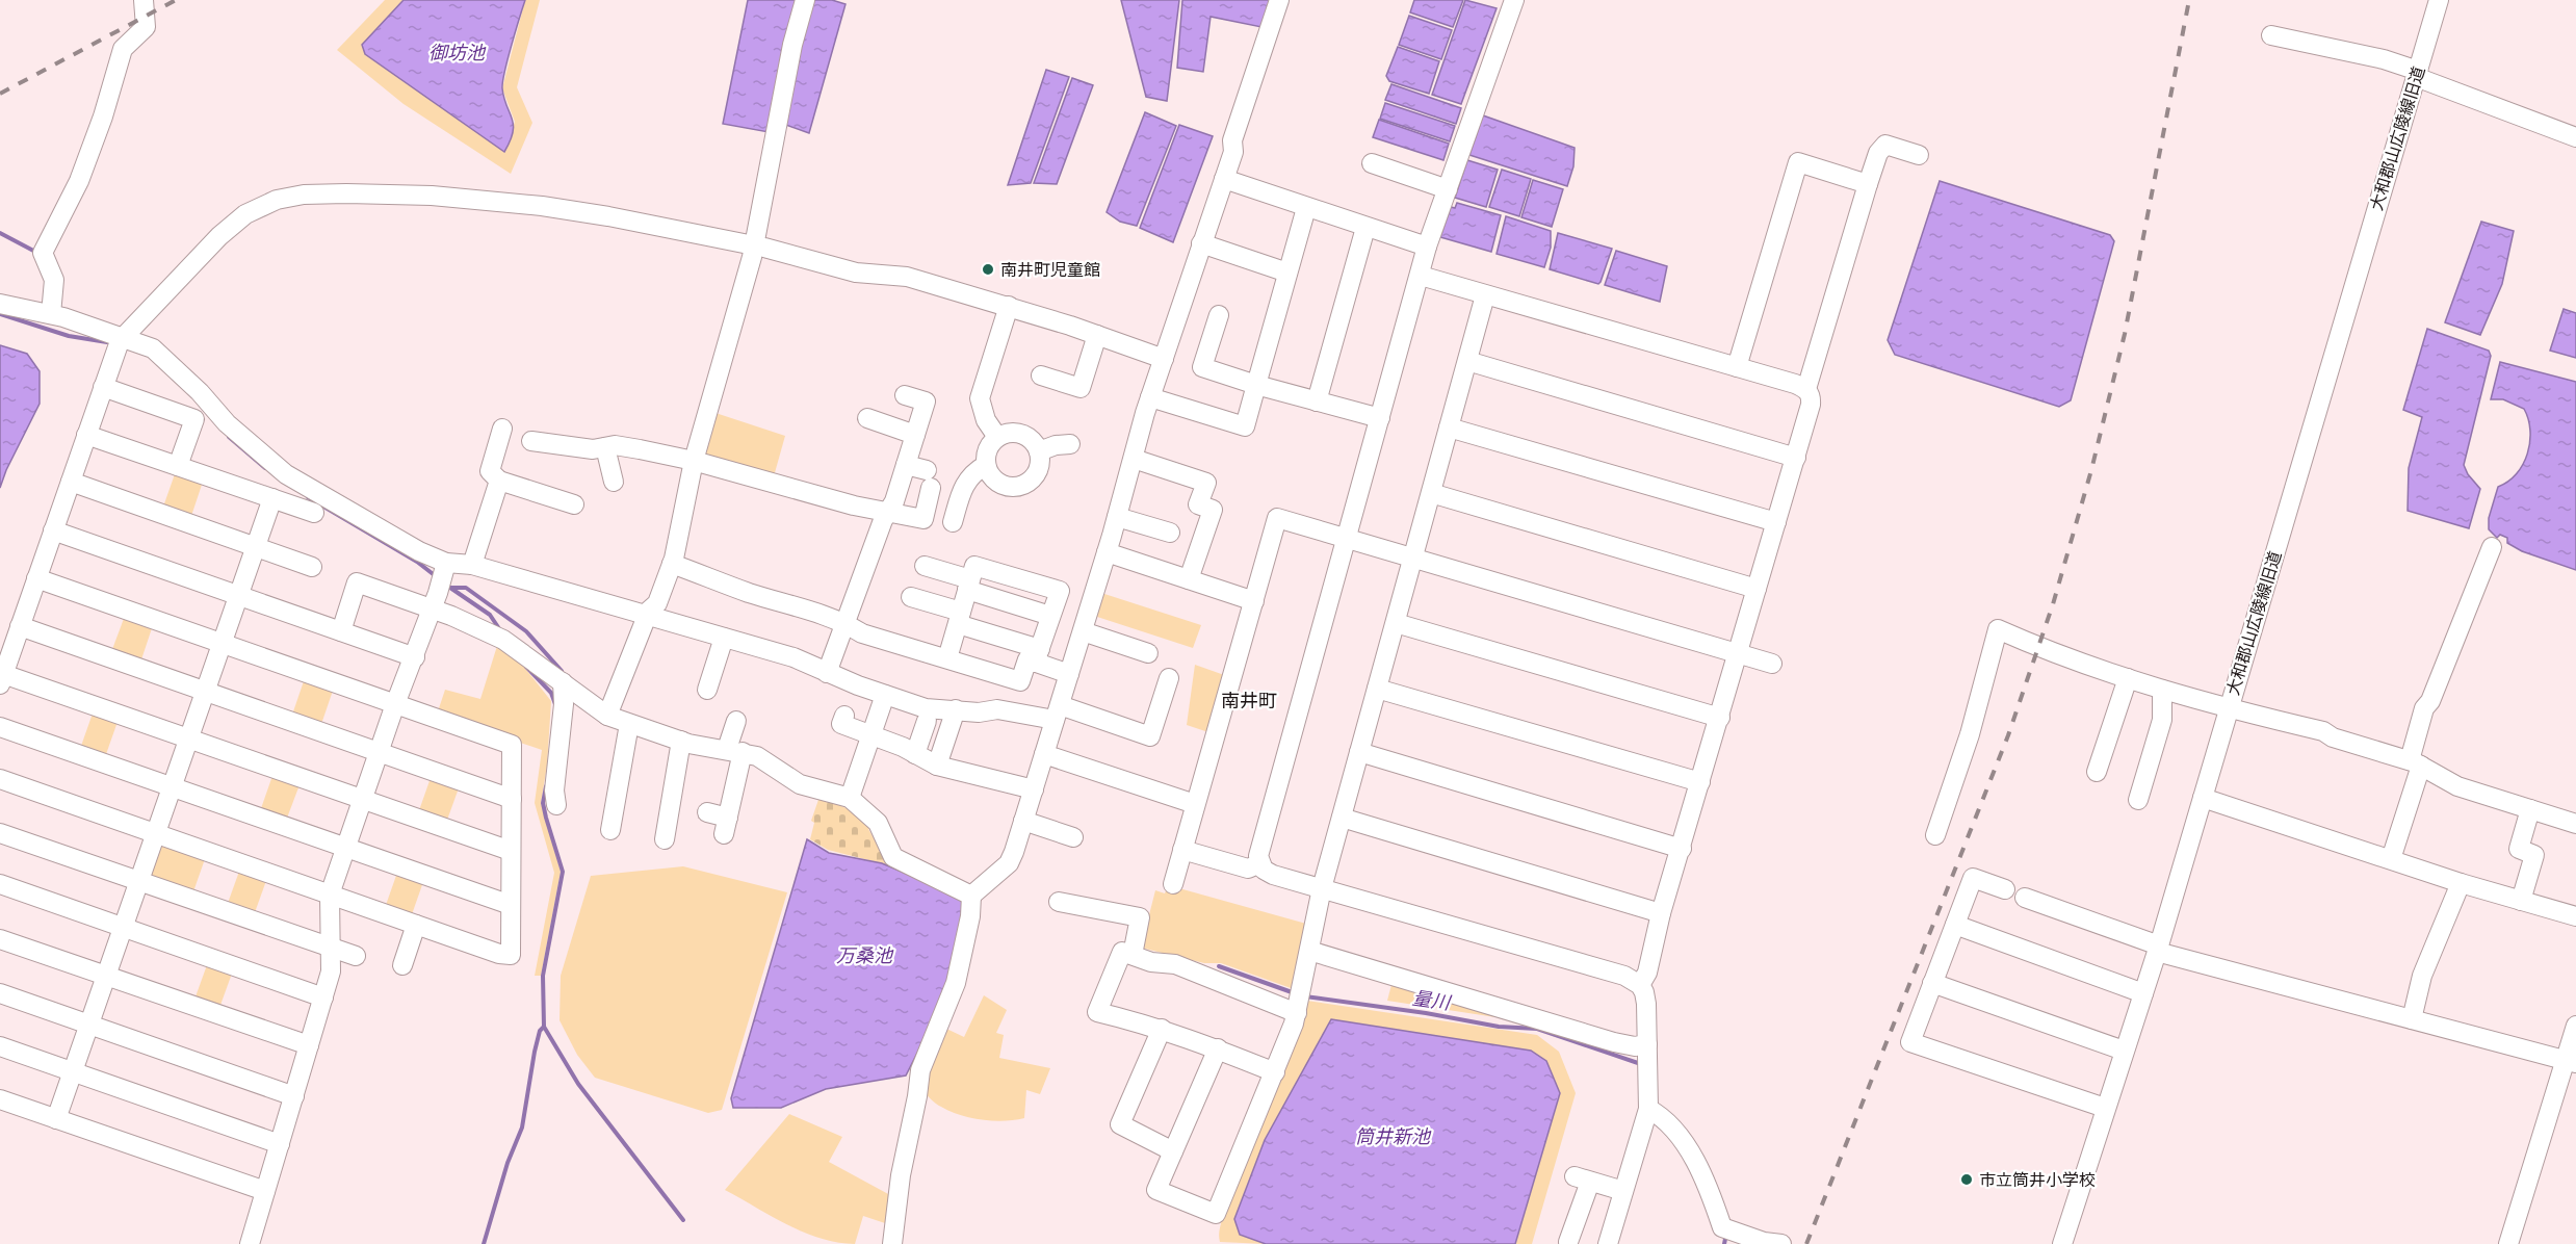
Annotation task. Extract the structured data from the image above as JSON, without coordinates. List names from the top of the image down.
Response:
{
  "streets": {
    "street": ["大和郡山広陵線旧道"]
  },
  "districts": ["南井町"],
  "water": [
    "御坊池",
    "万桑池",
    "量川",
    "筒井新池"
  ],
  "places": ["南井町児童館", "市立筒井小学校"]
}
